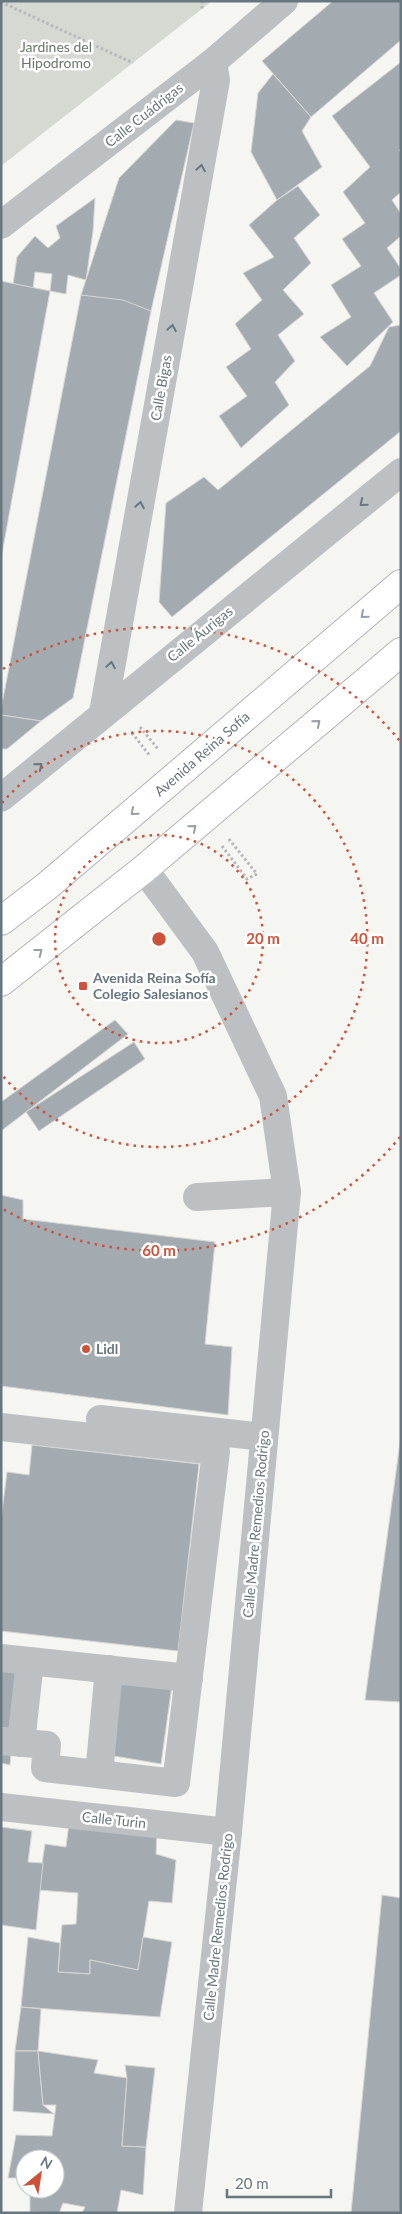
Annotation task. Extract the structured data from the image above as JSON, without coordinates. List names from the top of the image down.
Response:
{
  "streets": {
    "highway": ["Avenida Reina Sofía"],
    "street": [
      "Calle Cuádrigas",
      "Calle Bigas",
      "Calle Áurigas",
      "Calle Madre Remedios Rodrigo",
      "Calle Turin"
    ]
  },
  "crossings": [
    ["Calle Cuádrigas", "Calle Bigas"],
    ["Calle Bigas", "Calle Áurigas"],
    ["Calle Madre Remedios Rodrigo", "Calle Turin"]
  ],
  "one_way": ["Calle Bigas"],
  "parks": ["Jardines del Hipodromo"],
  "places": {
    "transit": ["Avenida Reina Sofía Colegio Salesianos"],
    "other": ["Lidl"]
  },
  "scale_bar": "20 m",
  "north": "top right",
  "rings": ["20 m", "40 m", "60 m"]
}
